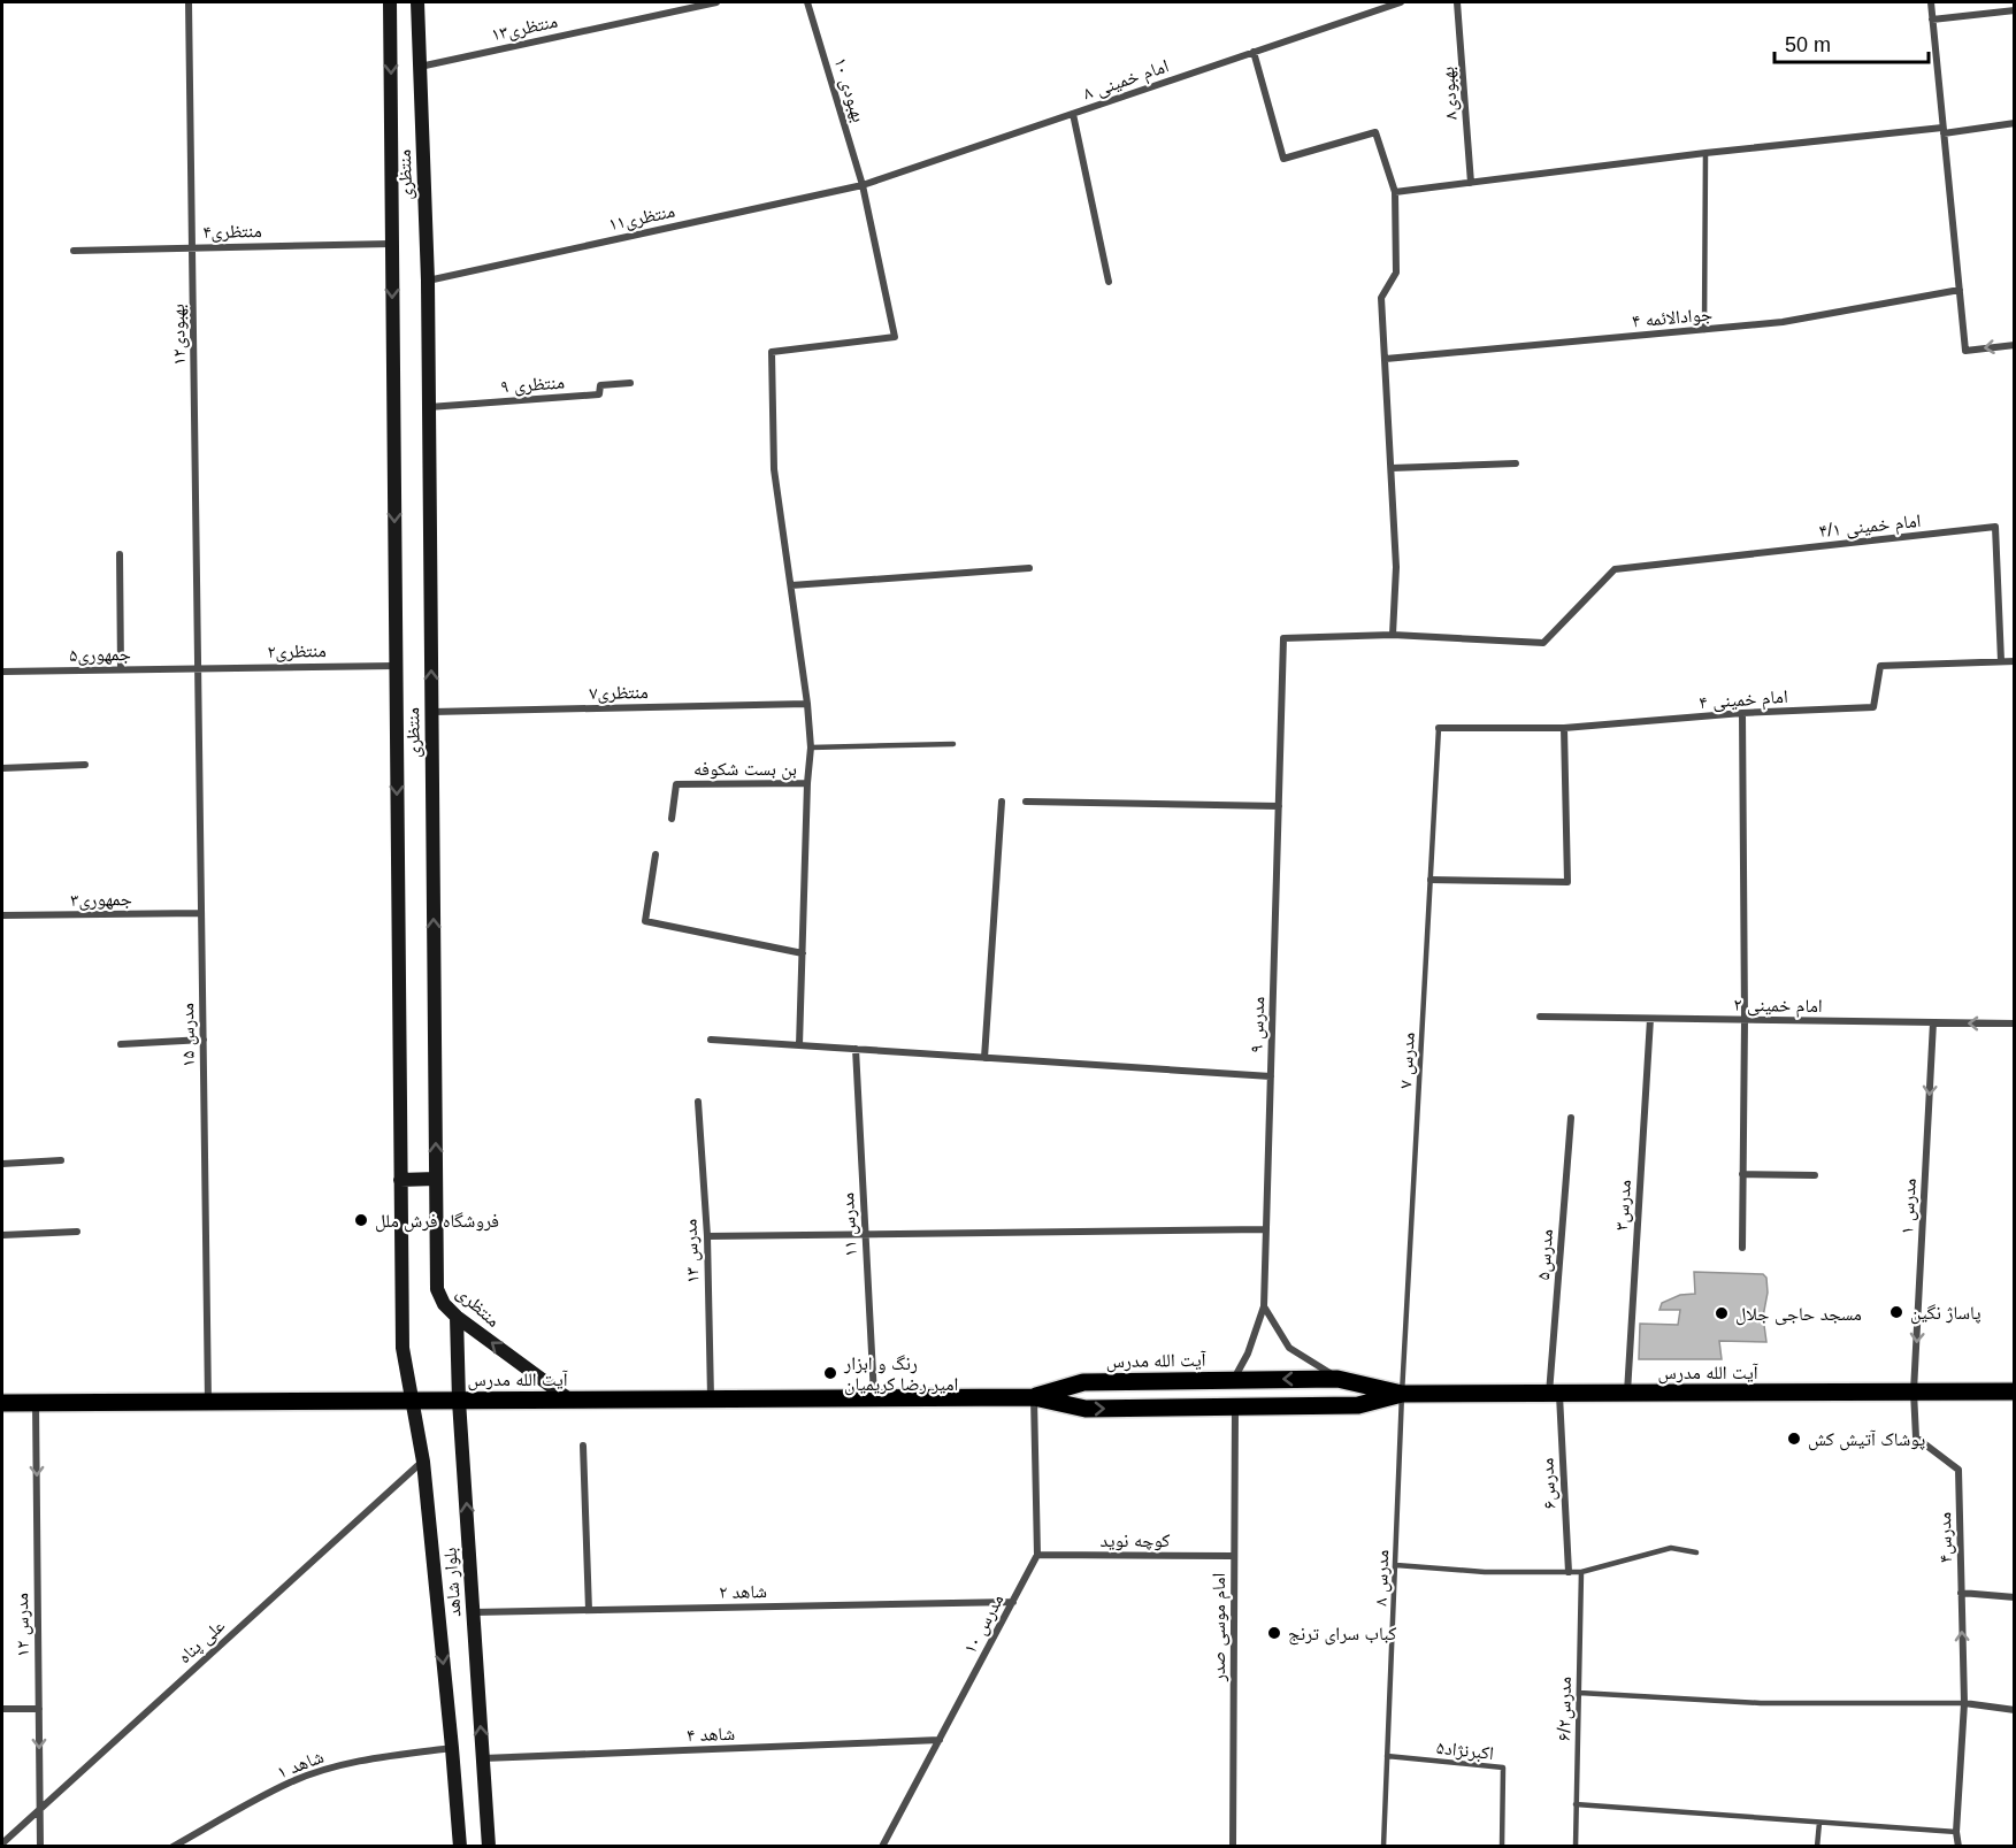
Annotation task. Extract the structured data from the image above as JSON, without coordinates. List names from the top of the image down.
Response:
{
  "streets": {
    "main road": ["آیت الله مدرس"],
    "street": [
      "منتظری۱۳",
      "امام خمینی ۸",
      "بهبودی ۱۰",
      "بهبودی۸",
      "منتظری",
      "منتظری۱۱",
      "منتظری۴",
      "جوادالائمه ۴",
      "بهبودی۱۲",
      "منتظری ۹",
      "امام خمینی ۴/۱",
      "منتظری۲",
      "جمهوری۵",
      "منتظری۷",
      "امام خمینی ۴",
      "بن بست شکوفه",
      "جمهوری۳",
      "امام خمینی ۲",
      "مدرس ۹",
      "مدرس ۱۵",
      "مدرس۳",
      "مدرس ۱",
      "مدرس ۱۱",
      "مدرس ۱۳",
      "مدرس۵",
      "مدرس۶",
      "مدرس۴",
      "کوچه نوید",
      "بلوار شاهد",
      "شاهد ۲",
      "مدرس ۱۰",
      "مدرس ۱۲",
      "امام موسی صدر",
      "علی پناه",
      "شاهد ۴",
      "شاهد ۱"
    ],
    "lane": [
      "مدرس ۷",
      "مدرس ۸",
      "مدرس۶/۲",
      "اکبرنژاد۵"
    ]
  },
  "crossings": [
    ["منتظری۱۳", "منتظری"],
    ["امام خمینی ۸", "بهبودی ۱۰"],
    ["امام خمینی ۸", "منتظری۱۱"],
    ["بهبودی ۱۰", "منتظری۱۱"],
    ["منتظری", "منتظری۱۱"],
    ["منتظری", "منتظری۴"],
    ["منتظری", "منتظری ۹"],
    ["منتظری", "منتظری۲"],
    ["منتظری", "منتظری۷"],
    ["منتظری", "آیت الله مدرس"],
    ["منتظری", "بلوار شاهد"],
    ["منتظری۴", "بهبودی۱۲"],
    ["بهبودی۱۲", "منتظری۲"],
    ["بهبودی۱۲", "جمهوری۵"],
    ["بهبودی۱۲", "مدرس ۱۵"],
    ["امام خمینی ۴/۱", "امام خمینی ۴"],
    ["امام خمینی ۴/۱", "مدرس ۹"],
    ["منتظری۲", "جمهوری۵"],
    ["منتظری۲", "مدرس ۱۵"],
    ["جمهوری۵", "مدرس ۱۵"],
    ["امام خمینی ۴", "مدرس ۷"],
    ["جمهوری۳", "مدرس ۱۵"],
    ["امام خمینی ۲", "مدرس۳"],
    ["امام خمینی ۲", "مدرس ۱"],
    ["مدرس ۹", "آیت الله مدرس"],
    ["مدرس ۱۵", "آیت الله مدرس"],
    ["مدرس ۷", "آیت الله مدرس"],
    ["مدرس ۷", "مدرس ۸"],
    ["مدرس۳", "آیت الله مدرس"],
    ["مدرس ۱", "آیت الله مدرس"],
    ["مدرس ۱", "مدرس۴"],
    ["مدرس ۱۱", "آیت الله مدرس"],
    ["مدرس ۱۳", "آیت الله مدرس"],
    ["مدرس۵", "آیت الله مدرس"],
    ["مدرس۵", "مدرس۶"],
    ["آیت الله مدرس", "مدرس۶"],
    ["آیت الله مدرس", "مدرس۴"],
    ["آیت الله مدرس", "مدرس ۸"],
    ["آیت الله مدرس", "بلوار شاهد"],
    ["آیت الله مدرس", "مدرس ۱۰"],
    ["آیت الله مدرس", "مدرس ۱۲"],
    ["آیت الله مدرس", "امام موسی صدر"],
    ["کوچه نوید", "مدرس ۱۰"],
    ["کوچه نوید", "امام موسی صدر"],
    ["مدرس ۸", "اکبرنژاد۵"],
    ["بلوار شاهد", "شاهد ۲"],
    ["بلوار شاهد", "علی پناه"],
    ["بلوار شاهد", "شاهد ۴"],
    ["بلوار شاهد", "شاهد ۱"],
    ["شاهد ۲", "مدرس ۱۰"],
    ["مدرس ۱۰", "شاهد ۴"],
    ["مدرس ۱۲", "علی پناه"]
  ],
  "one_way": ["مدرس ۱", "مدرس ۱۲"],
  "places": [
    "فروشگاه فرش ملل",
    "پاساژ نگین",
    "مسجد حاجی جلال",
    "رنگ و ابزار امیر رضا کریمیان",
    "پوشاک آتیش کش",
    "کباب سرای ترنج"
  ],
  "scale_bar": "50 m"
}
